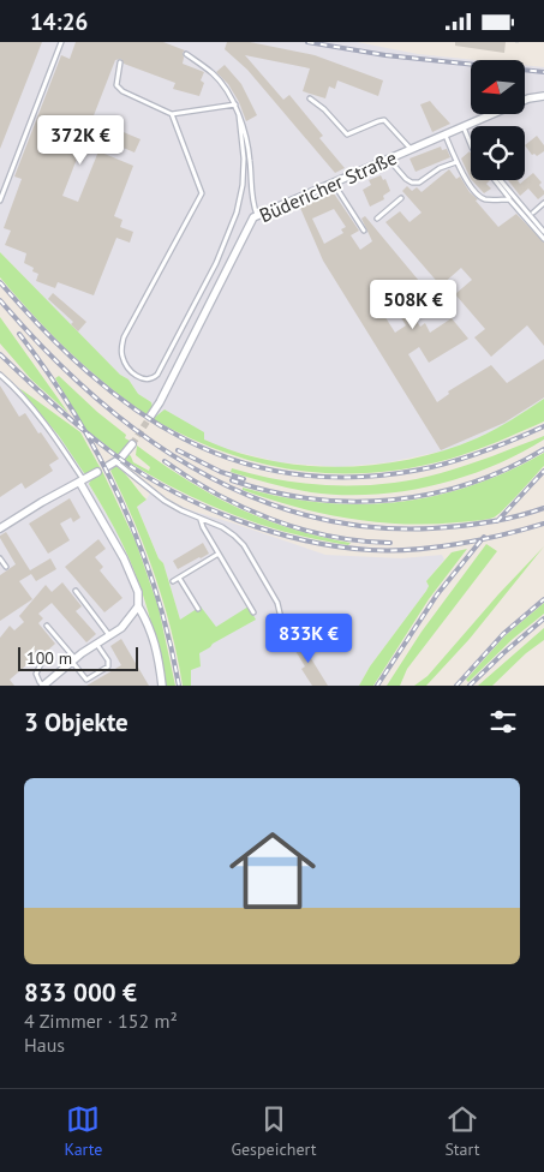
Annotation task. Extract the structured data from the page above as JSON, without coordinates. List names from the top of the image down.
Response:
{
  "streets": {
    "street": ["Büdericher Straße"]
  },
  "scale_bar": "100 m",
  "north": "left",
  "page": {
    "status": "14:26",
    "price": ["372K €", "508K €", "833K €"],
    "scale": "100 m",
    "heading": "3 Objekte",
    "list": [
      {
        "name": "833 000 €",
        "note": "4 Zimmer · 152 m² · Haus"
      }
    ],
    "tabs": ["Karte", "Gespeichert", "Start"]
  }
}
